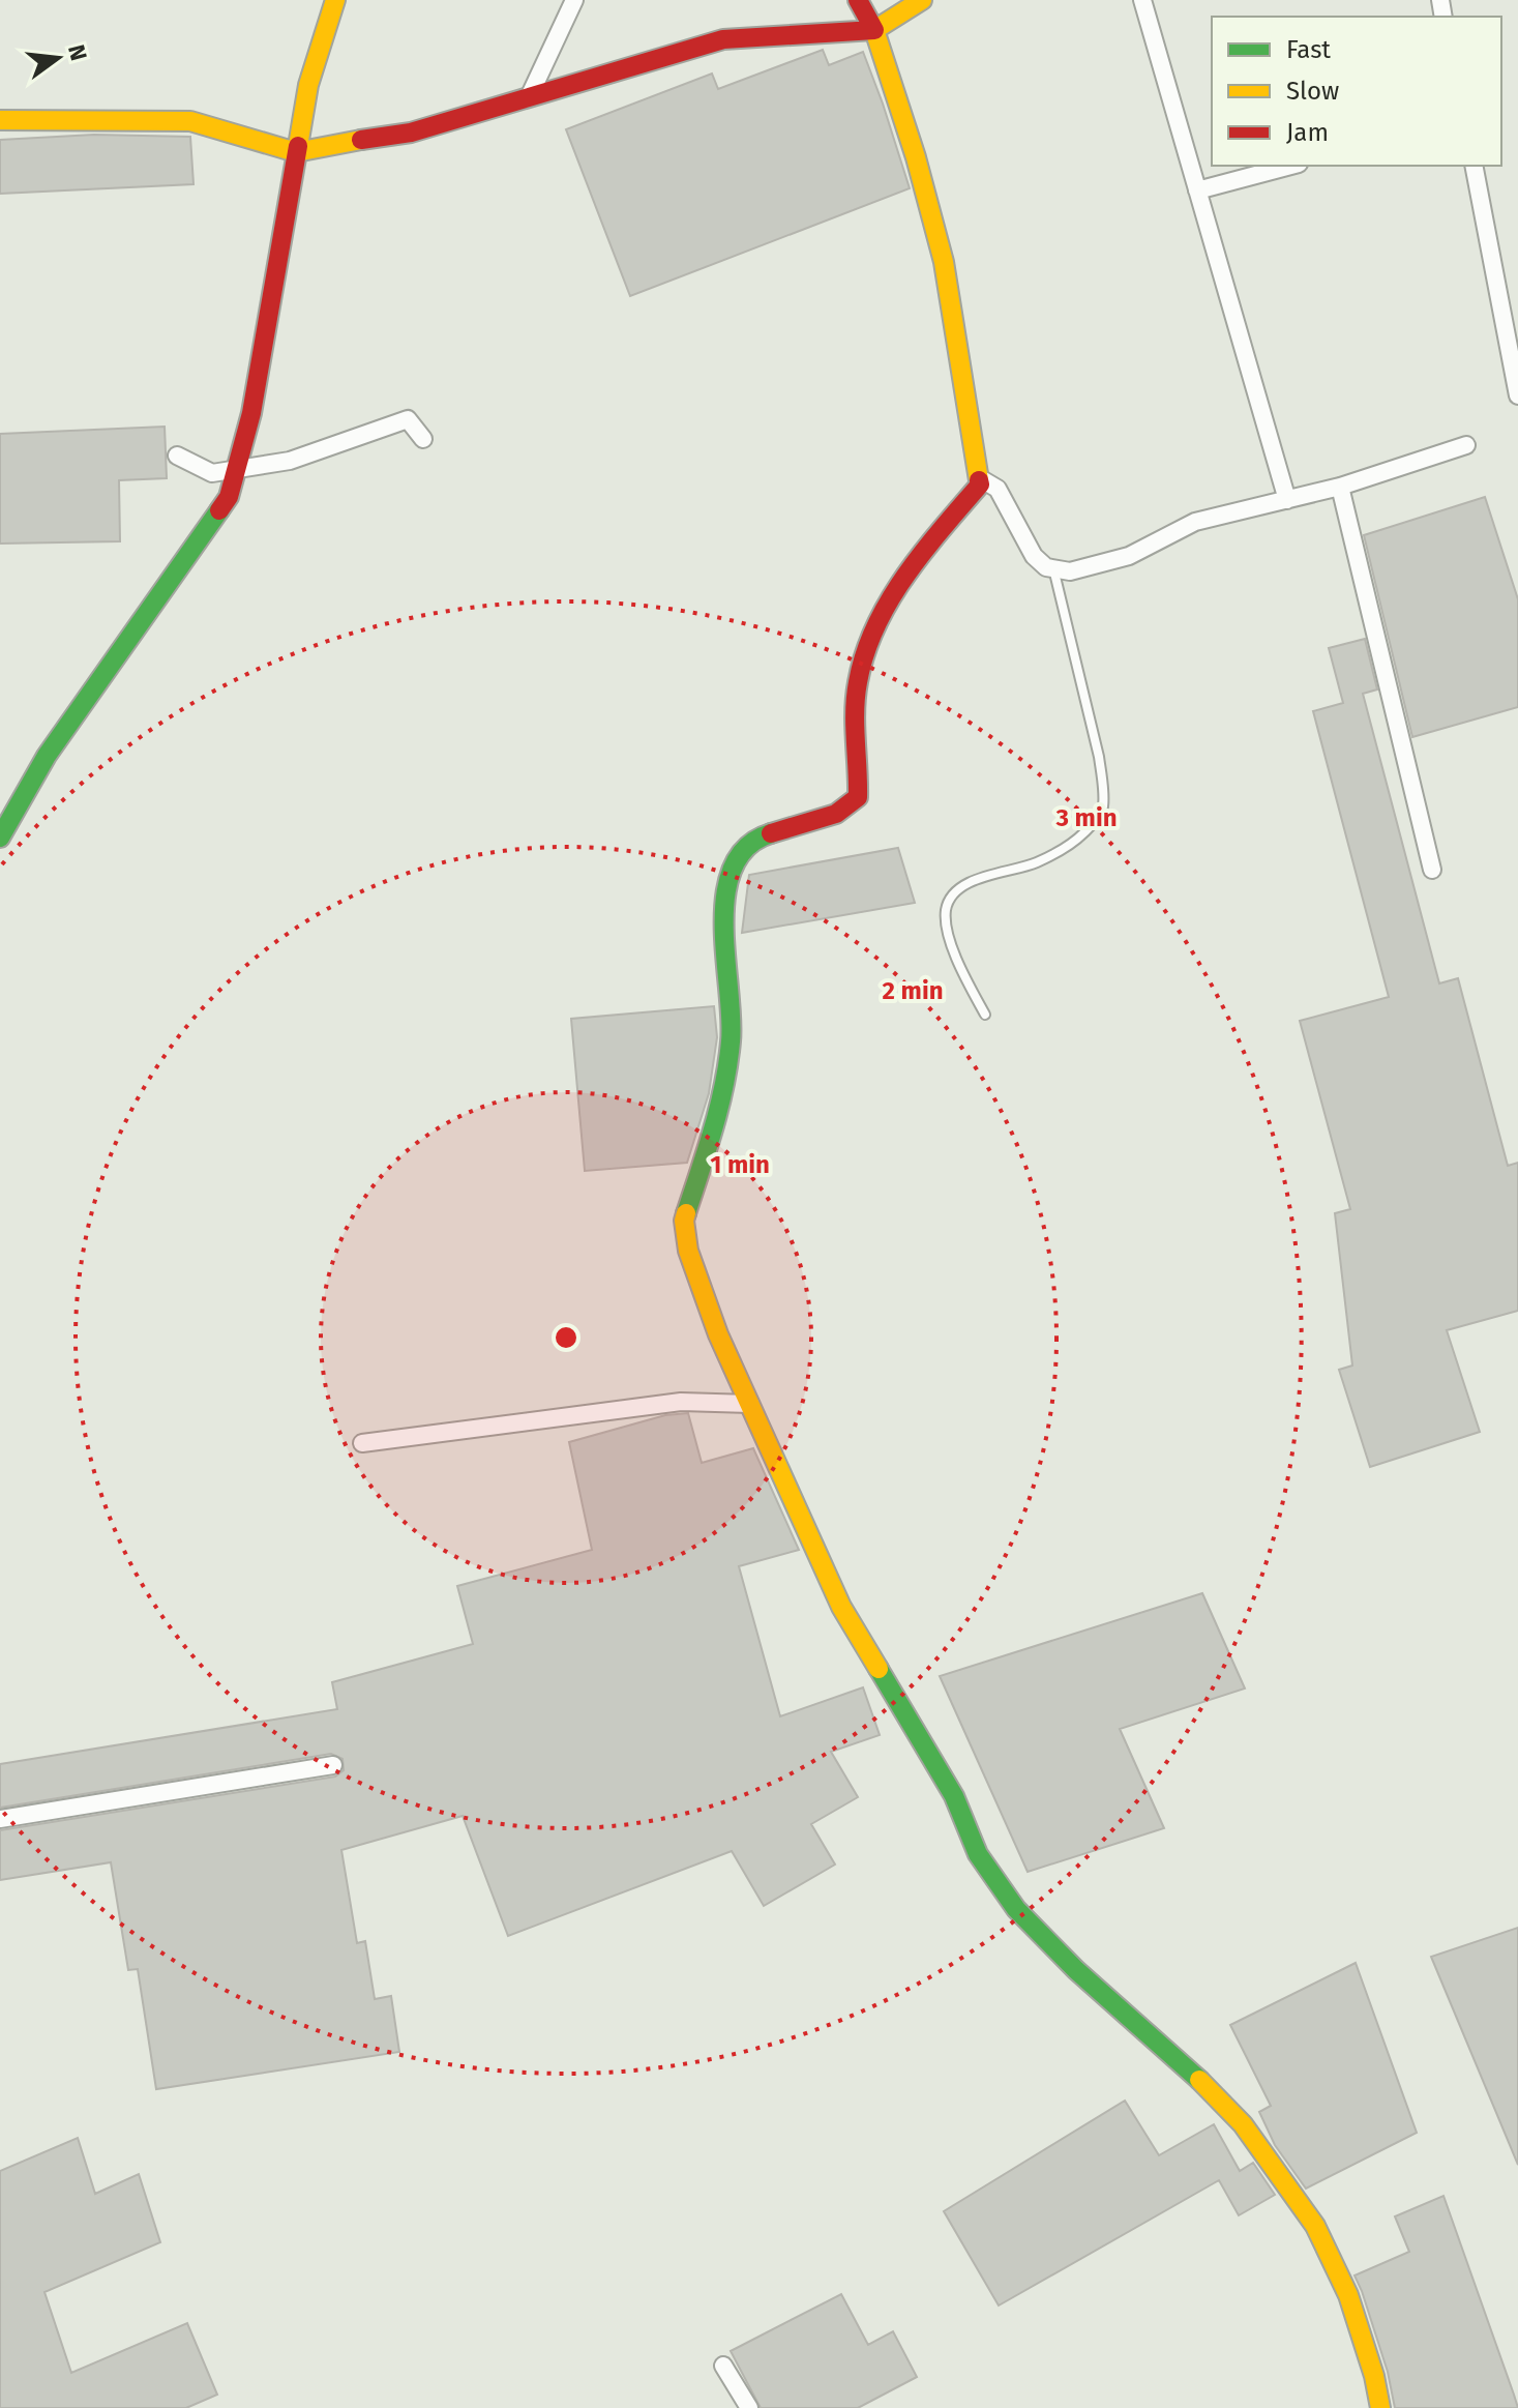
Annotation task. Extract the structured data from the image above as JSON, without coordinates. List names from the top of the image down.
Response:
{
  "legend": ["Fast", "Slow", "Jam"],
  "north": "right",
  "rings": ["3 min", "2 min", "1 min"]
}
